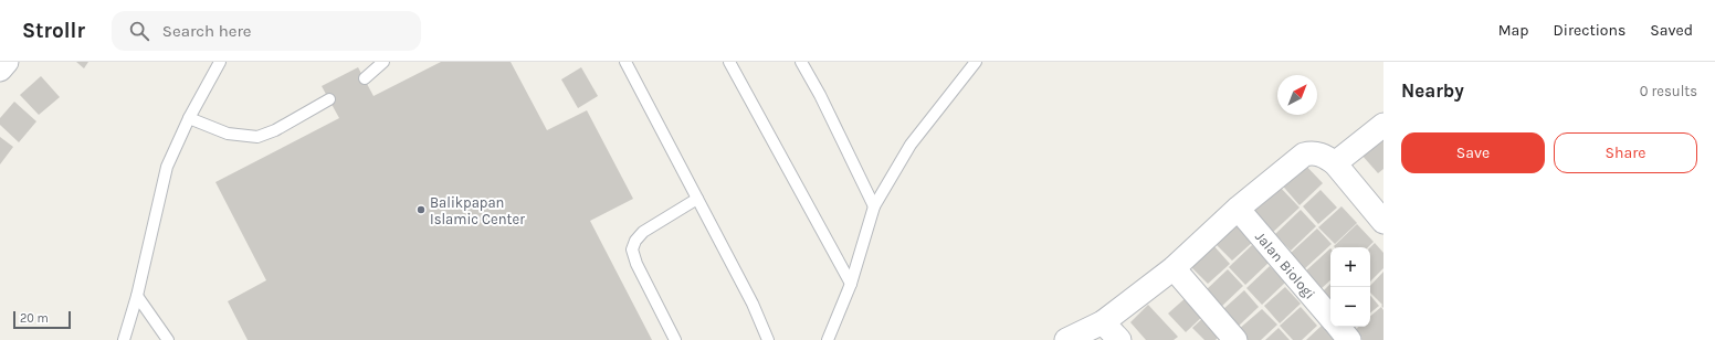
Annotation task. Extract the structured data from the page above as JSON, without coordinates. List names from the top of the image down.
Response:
{
  "streets": {
    "street": ["Jalan Biologi"]
  },
  "places": ["Balikpapan Islamic Center"],
  "scale_bar": "20 m",
  "north": "top right",
  "page": {
    "header": "Strollr",
    "search": "Search here",
    "nav": ["Map", "Directions", "Saved"],
    "heading": ["Nearby", "0 results"],
    "buttons": ["Save", "Share"],
    "map_buttons": ["+", "−"],
    "scale": "20 m"
  }
}
